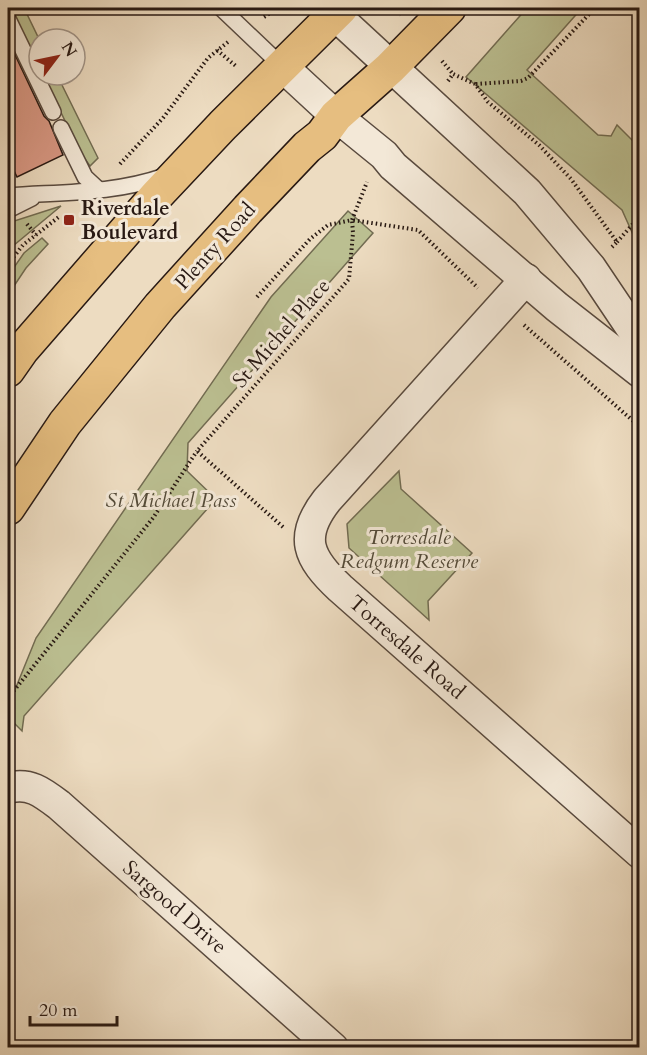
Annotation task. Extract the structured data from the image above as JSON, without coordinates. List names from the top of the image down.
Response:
{
  "streets": {
    "highway": ["Plenty Road"],
    "street": ["Torresdale Road", "Sargood Drive"],
    "path": ["St Michel Place"]
  },
  "parks": ["St Michael Pass", "Torresdale Redgum Reserve"],
  "places": {
    "transit": ["Riverdale Boulevard"]
  },
  "scale_bar": "20 m",
  "north": "top right"
}
